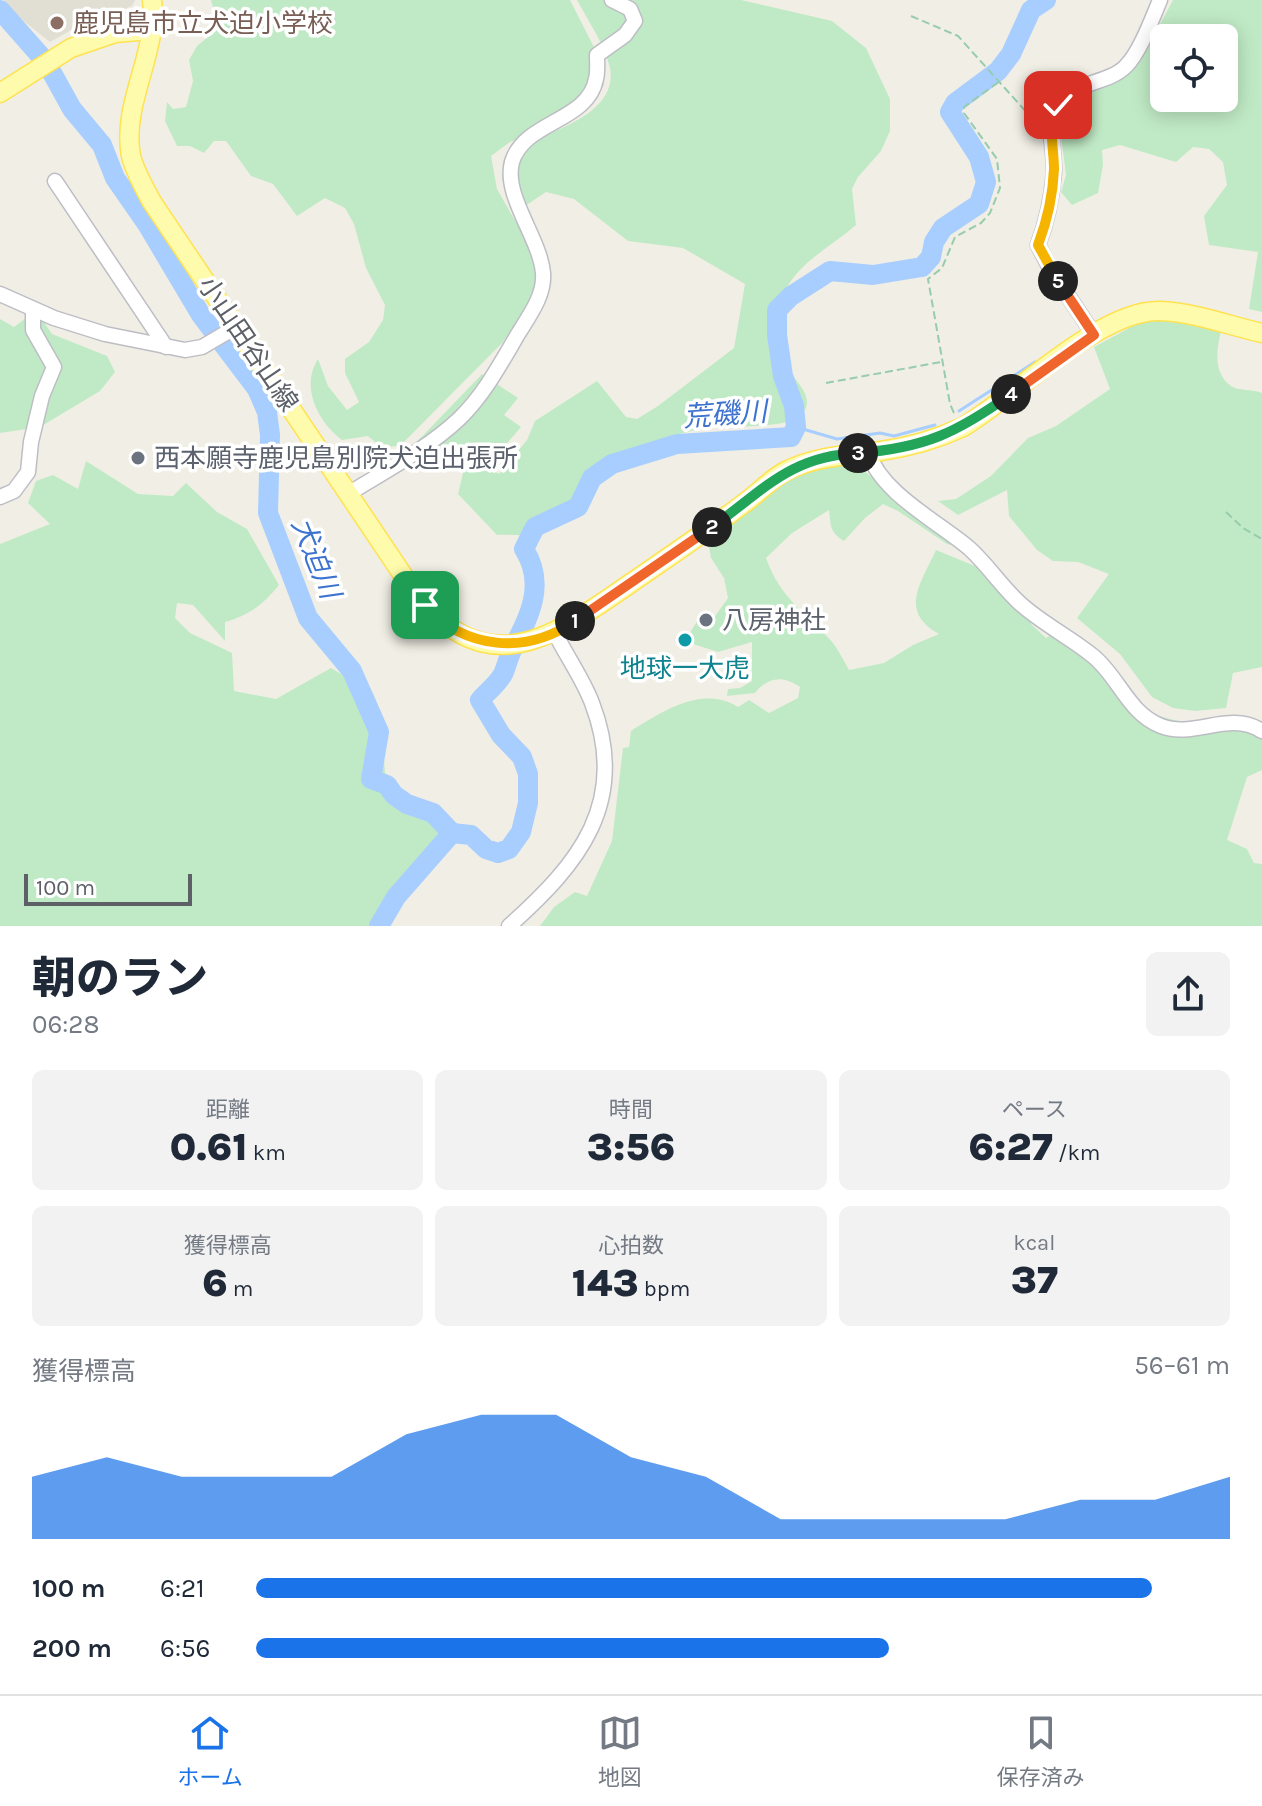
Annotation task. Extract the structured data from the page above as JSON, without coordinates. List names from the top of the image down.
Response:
{
  "streets": {
    "main road": ["小山田谷山線"]
  },
  "water": ["荒磯川", "犬迫川"],
  "places": [
    "鹿児島市立犬迫小学校",
    "西本願寺鹿児島別院犬迫出張所",
    "八房神社",
    "地球一大虎"
  ],
  "scale_bar": "100 m",
  "page": {
    "pins": [
      "5",
      "4",
      "3",
      "2",
      "1"
    ],
    "scale": "100 m",
    "heading": ["朝のラン", "06:28"],
    "stats": [
      ["距離", "0.61 km"],
      ["時間", "3:56"],
      ["ペース", "6:27 /km"],
      ["獲得標高", "6 m"],
      ["心拍数", "143 bpm"],
      ["kcal", "37"]
    ],
    "chart": ["獲得標高", "56–61 m"],
    "list": [
      {
        "name": "100 m",
        "note": "6:21"
      },
      {
        "name": "200 m",
        "note": "6:56"
      }
    ],
    "tabs": ["ホーム", "地図", "保存済み"]
  }
}
